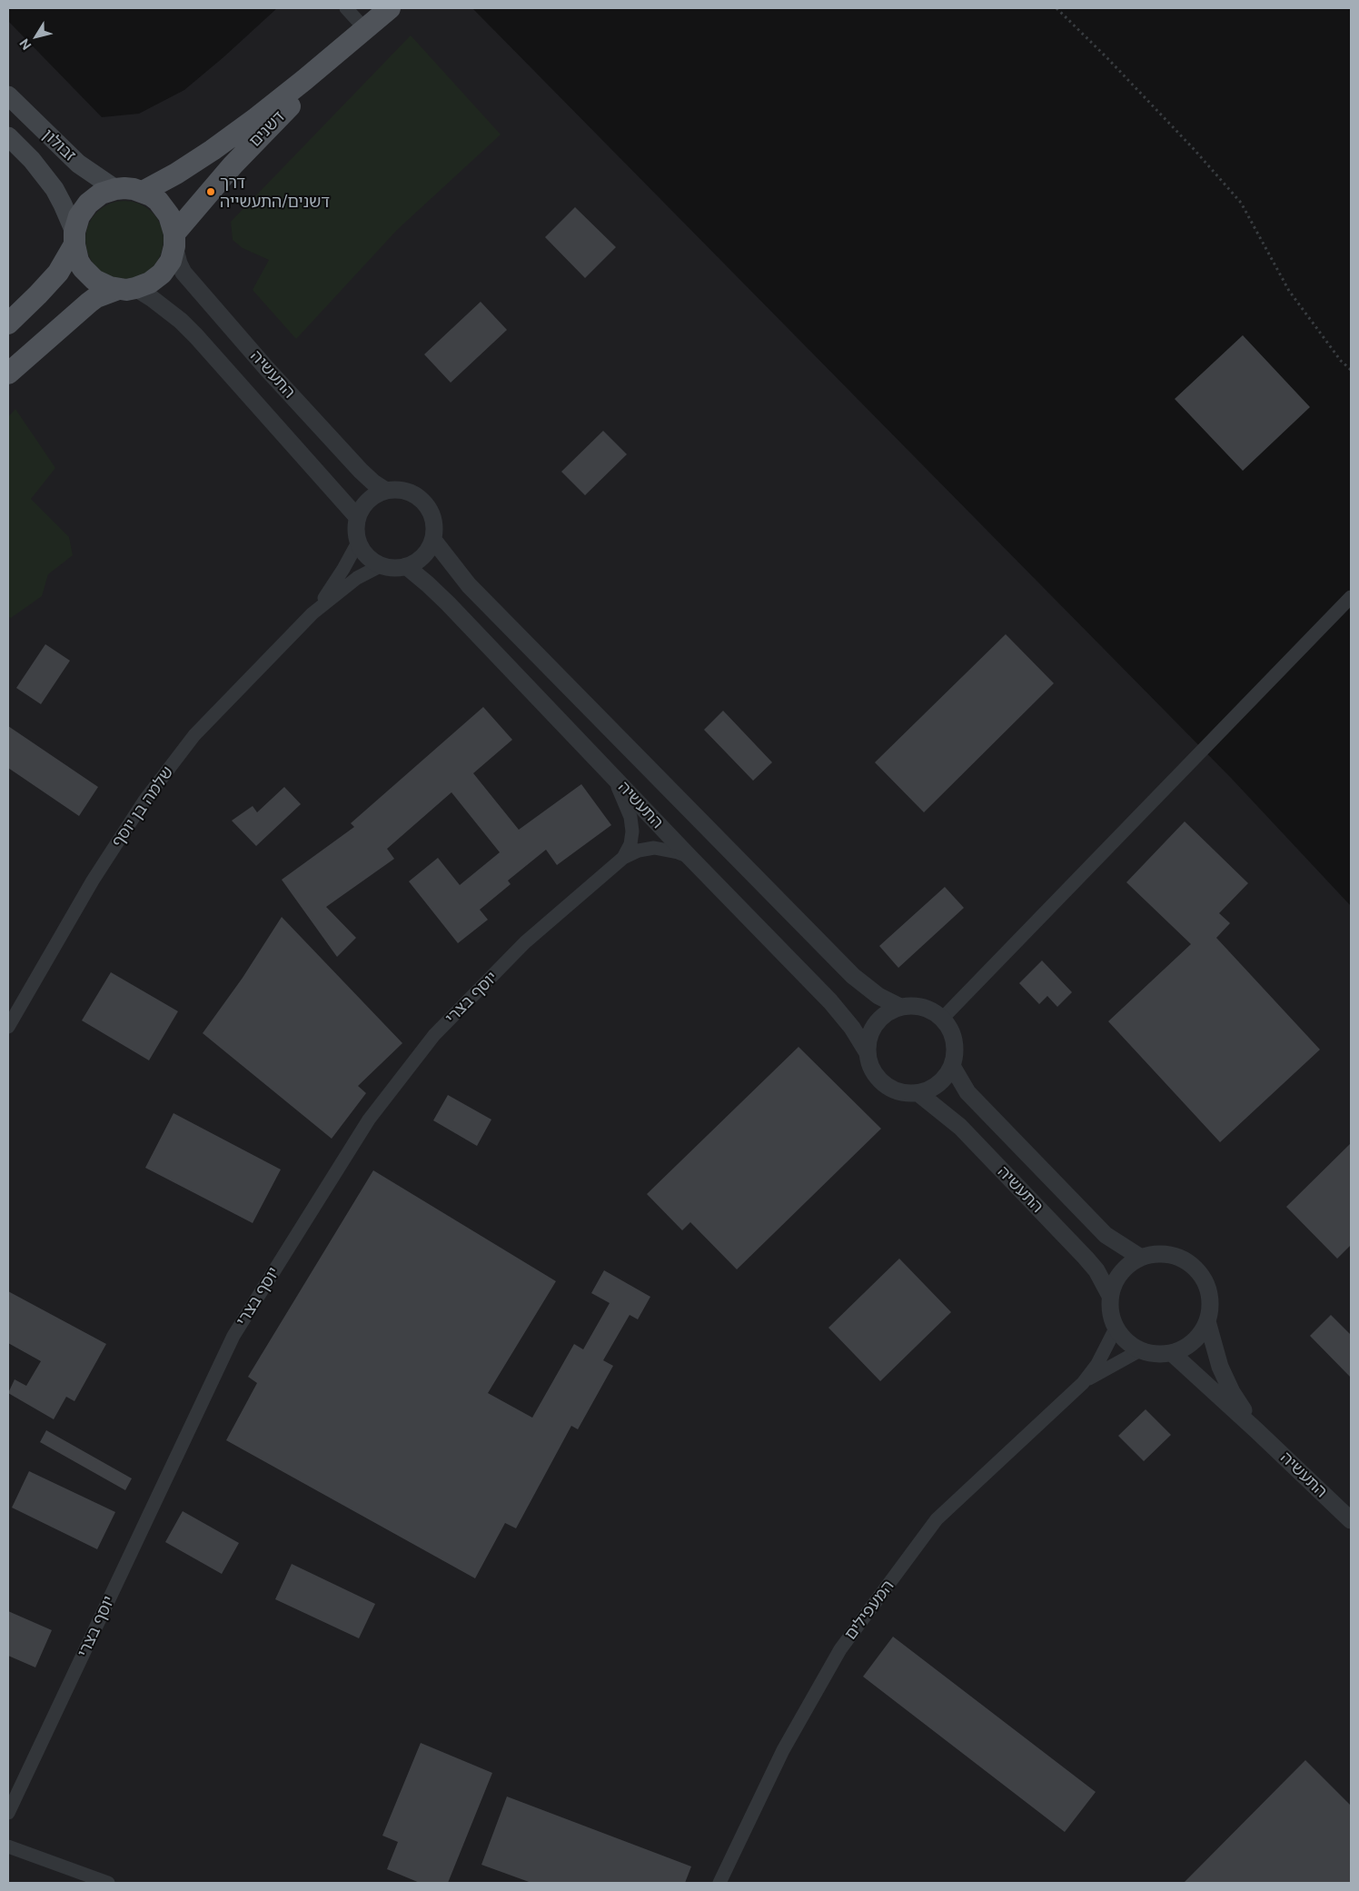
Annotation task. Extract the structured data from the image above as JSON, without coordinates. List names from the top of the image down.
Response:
{
  "streets": {
    "main road": ["דשנים", "זבולון"],
    "street": [
      "התעשיה",
      "שלמה בן יוסף",
      "יוסף בצרי",
      "המעפילים"
    ]
  },
  "crossings": [
    ["דשנים", "זבולון"],
    ["דשנים", "התעשיה"],
    ["זבולון", "התעשיה"],
    ["התעשיה", "שלמה בן יוסף"],
    ["התעשיה", "יוסף בצרי"],
    ["התעשיה", "המעפילים"]
  ],
  "places": ["דרך דשנים/התעשייה"],
  "north": "bottom left"
}
